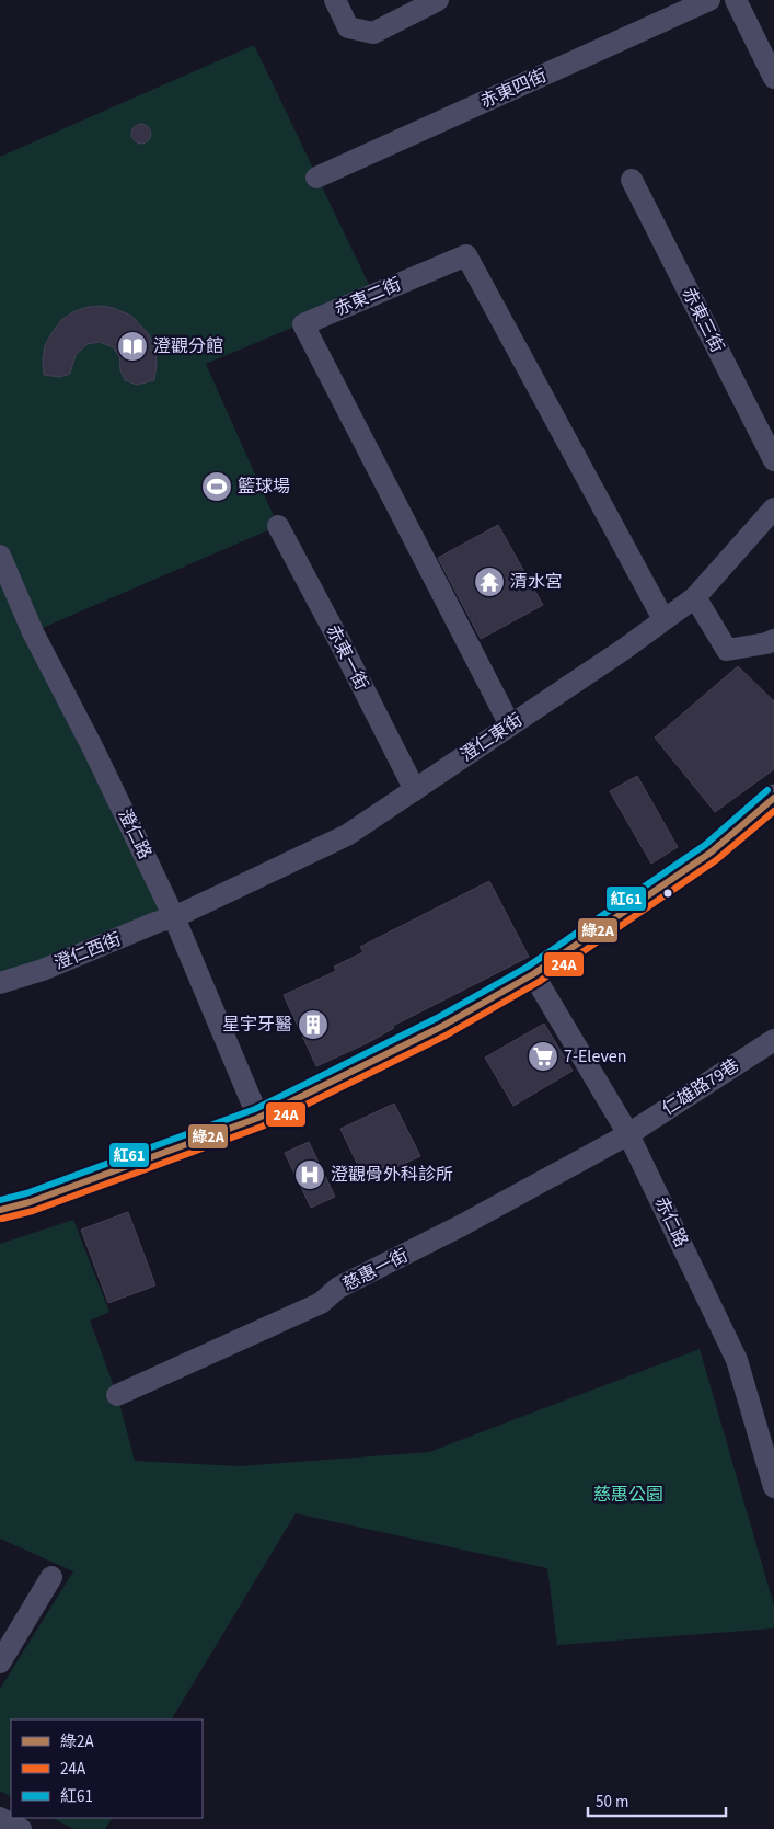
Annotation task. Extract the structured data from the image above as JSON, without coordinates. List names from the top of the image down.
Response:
{
  "streets": {
    "street": [
      "赤東四街",
      "赤東二街",
      "赤東三街",
      "赤東一街",
      "澄仁東街",
      "澄仁路",
      "澄仁西街",
      "仁雄路79巷",
      "赤仁路",
      "慈惠一街"
    ]
  },
  "crossings": [
    ["赤東二街", "澄仁東街"],
    ["赤東一街", "澄仁東街"],
    ["澄仁東街", "澄仁路"],
    ["澄仁東街", "澄仁西街"],
    ["澄仁路", "澄仁西街"],
    ["仁雄路79巷", "赤仁路"],
    ["仁雄路79巷", "慈惠一街"],
    ["赤仁路", "慈惠一街"]
  ],
  "parks": ["慈惠公園"],
  "places": {
    "library": ["澄觀分館"],
    "sports": ["籃球場"],
    "temple": ["清水宮"],
    "building": ["星宇牙醫"],
    "supermarket": ["7-Eleven"],
    "hospital": ["澄觀骨外科診所"]
  },
  "lines": ["transit line 紅61", "transit line 綠2A", "transit line 24A"],
  "legend": ["綠2A", "24A", "紅61"],
  "scale_bar": "50 m"
}
